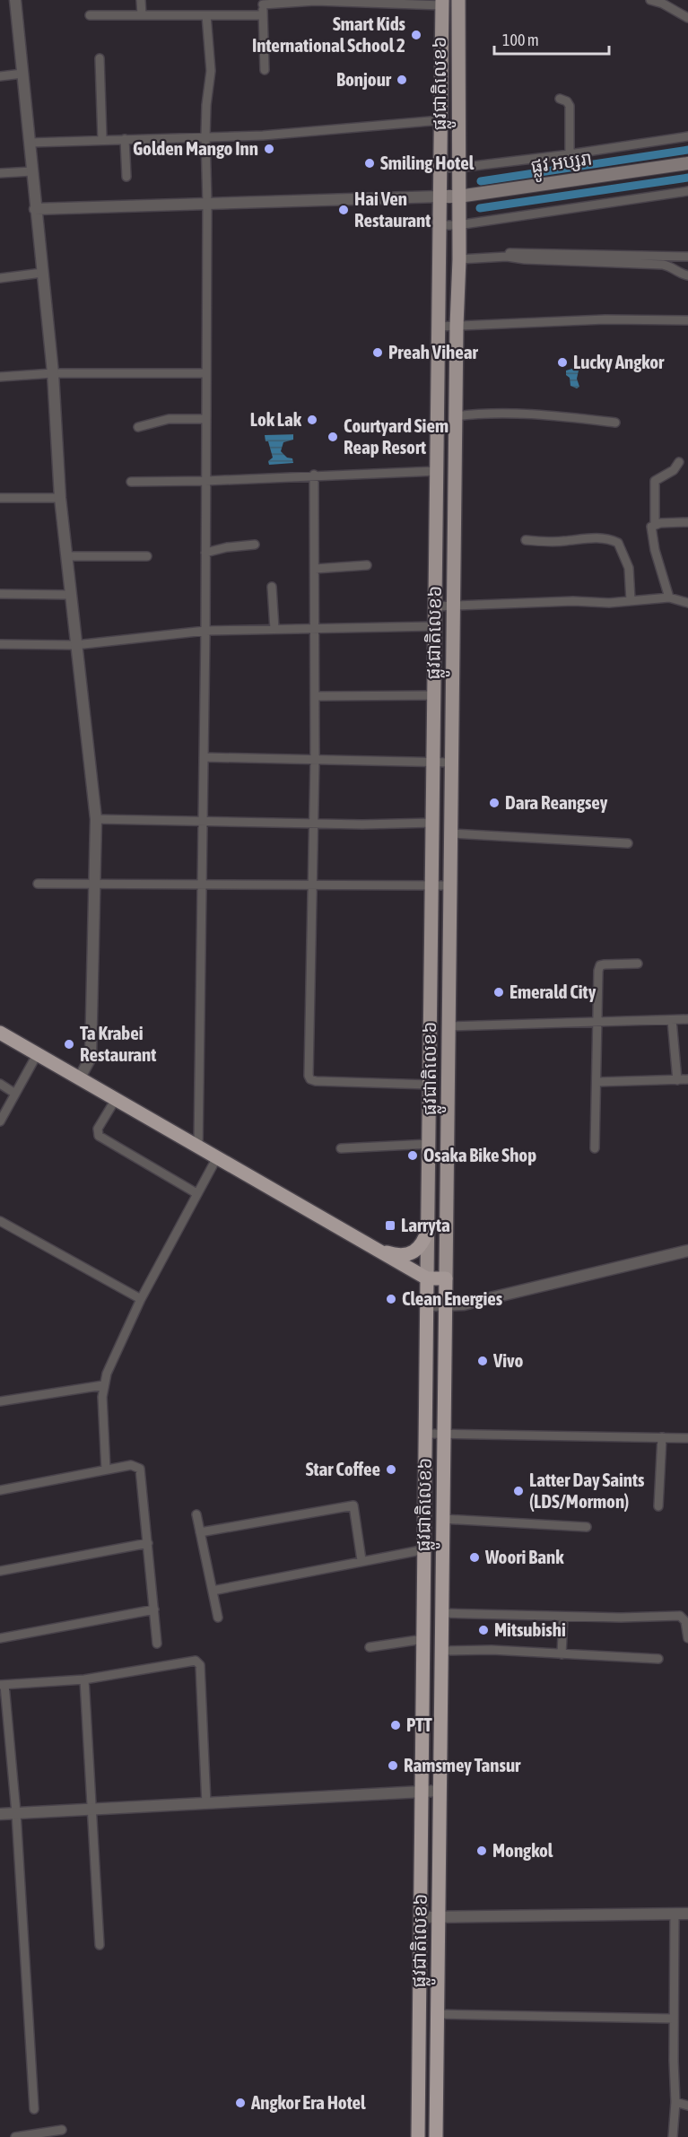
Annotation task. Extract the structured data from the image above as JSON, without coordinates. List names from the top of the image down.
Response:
{
  "streets": {
    "highway": ["ផ្លូវជាតិលេខ៦"],
    "main road": ["ផ្លូវ អប្សរា"]
  },
  "crossings": [
    ["ផ្លូវជាតិលេខ៦", "ផ្លូវ អប្សរា"]
  ],
  "places": {
    "other": [
      "Smart Kids International School 2",
      "Bonjour",
      "Golden Mango Inn",
      "Smiling Hotel",
      "Hai Ven Restaurant",
      "Preah Vihear",
      "Lucky Angkor",
      "Lok Lak",
      "Courtyard Siem Reap Resort",
      "Dara Reangsey",
      "Emerald City",
      "Ta Krabei Restaurant",
      "Osaka Bike Shop",
      "Clean Energies",
      "Vivo",
      "Star Coffee",
      "Latter Day Saints (LDS/Mormon)",
      "Woori Bank",
      "Mitsubishi",
      "PTT",
      "Ramsmey Tansur",
      "Mongkol",
      "Angkor Era Hotel"
    ],
    "transit": ["Larryta"]
  },
  "scale_bar": "100 m"
}
